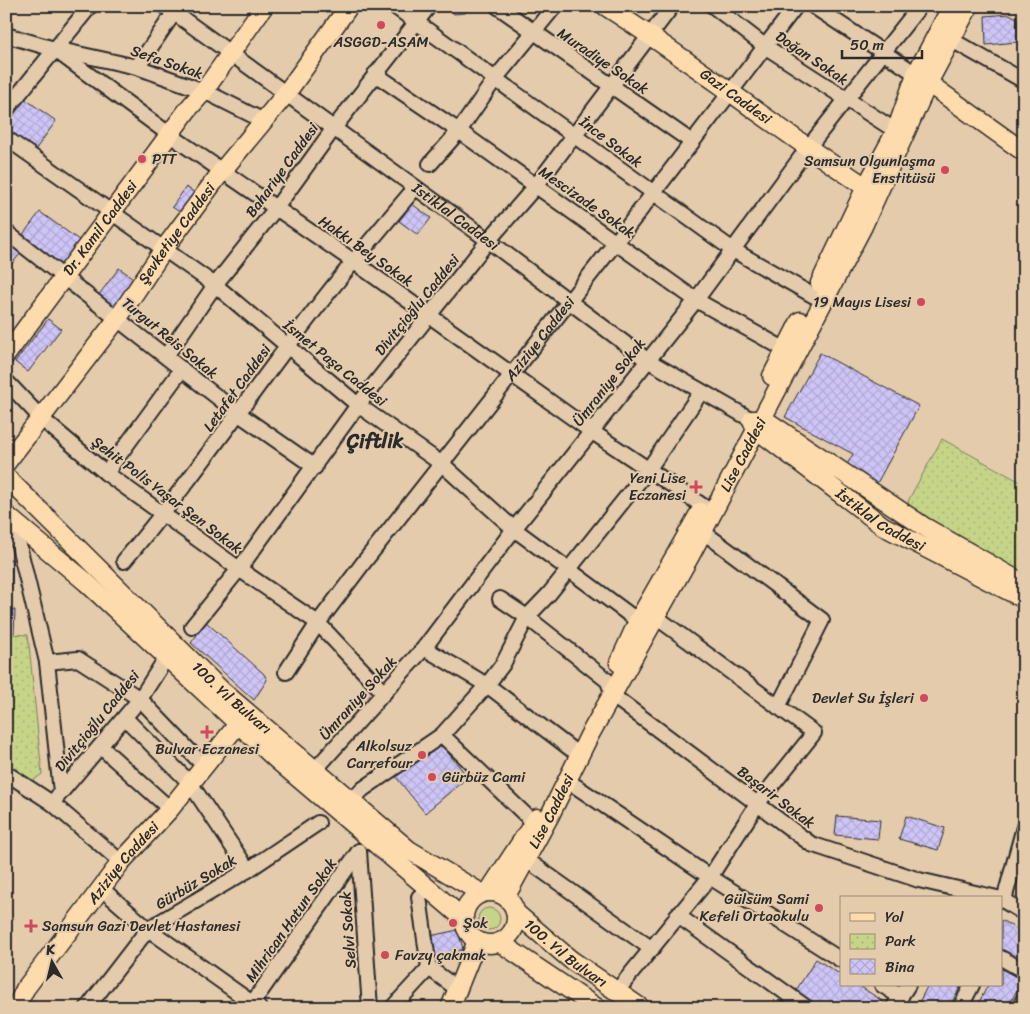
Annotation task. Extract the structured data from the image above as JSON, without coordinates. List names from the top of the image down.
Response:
{
  "streets": {
    "main road": [
      "Gazi Caddesi",
      "İstiklal Caddesi",
      "Dr. Kamil Caddesi",
      "Şevketiye Caddesi",
      "Aziziye Caddesi",
      "Lise Caddesi",
      "100. Yıl Bulvarı"
    ],
    "street": [
      "Doğan Sokak",
      "Muradiye Sokak",
      "Sefa Sokak",
      "İnce Sokak",
      "Bahariye Caddesi",
      "Mescizade Sokak",
      "Hakkı Bey Sokak",
      "Divitçioğlu Caddesi",
      "Turgut Reis Sokak",
      "İsmet Paşa Caddesi",
      "Ümraniye Sokak",
      "Letafet Caddesi",
      "Şehit Polis Yaşar Şen Sokak",
      "Başarir Sokak",
      "Gürbüz Sokak",
      "Mihrican Hatun Sokak",
      "Selvi Sokak"
    ]
  },
  "crossings": [
    ["Doğan Sokak", "Aziziye Caddesi"],
    ["Doğan Sokak", "Ümraniye Sokak"],
    ["Doğan Sokak", "Lise Caddesi"],
    ["Muradiye Sokak", "Divitçioğlu Caddesi"],
    ["Muradiye Sokak", "Aziziye Caddesi"],
    ["Sefa Sokak", "Dr. Kamil Caddesi"],
    ["Sefa Sokak", "Şevketiye Caddesi"],
    ["Sefa Sokak", "Hakkı Bey Sokak"],
    ["Gazi Caddesi", "Divitçioğlu Caddesi"],
    ["Gazi Caddesi", "Aziziye Caddesi"],
    ["Gazi Caddesi", "Ümraniye Sokak"],
    ["Gazi Caddesi", "Lise Caddesi"],
    ["İnce Sokak", "Bahariye Caddesi"],
    ["İnce Sokak", "Divitçioğlu Caddesi"],
    ["İnce Sokak", "Aziziye Caddesi"],
    ["İnce Sokak", "Ümraniye Sokak"],
    ["İnce Sokak", "Lise Caddesi"],
    ["Bahariye Caddesi", "Mescizade Sokak"],
    ["Bahariye Caddesi", "İstiklal Caddesi"],
    ["Bahariye Caddesi", "Hakkı Bey Sokak"],
    ["Bahariye Caddesi", "Turgut Reis Sokak"],
    ["Bahariye Caddesi", "İsmet Paşa Caddesi"],
    ["Mescizade Sokak", "Divitçioğlu Caddesi"],
    ["Mescizade Sokak", "Aziziye Caddesi"],
    ["Mescizade Sokak", "Ümraniye Sokak"],
    ["Mescizade Sokak", "Lise Caddesi"],
    ["İstiklal Caddesi", "Dr. Kamil Caddesi"],
    ["İstiklal Caddesi", "Şevketiye Caddesi"],
    ["İstiklal Caddesi", "Divitçioğlu Caddesi"],
    ["İstiklal Caddesi", "Aziziye Caddesi"],
    ["İstiklal Caddesi", "Ümraniye Sokak"],
    ["İstiklal Caddesi", "Letafet Caddesi"],
    ["İstiklal Caddesi", "Lise Caddesi"],
    ["Dr. Kamil Caddesi", "Hakkı Bey Sokak"],
    ["Dr. Kamil Caddesi", "Turgut Reis Sokak"],
    ["Dr. Kamil Caddesi", "İsmet Paşa Caddesi"],
    ["Şevketiye Caddesi", "Hakkı Bey Sokak"],
    ["Şevketiye Caddesi", "Turgut Reis Sokak"],
    ["Şevketiye Caddesi", "İsmet Paşa Caddesi"],
    ["Şevketiye Caddesi", "Şehit Polis Yaşar Şen Sokak"],
    ["Hakkı Bey Sokak", "Divitçioğlu Caddesi"],
    ["Hakkı Bey Sokak", "Aziziye Caddesi"],
    ["Hakkı Bey Sokak", "Ümraniye Sokak"],
    ["Hakkı Bey Sokak", "Letafet Caddesi"],
    ["Hakkı Bey Sokak", "Lise Caddesi"],
    ["Divitçioğlu Caddesi", "Turgut Reis Sokak"],
    ["Divitçioğlu Caddesi", "İsmet Paşa Caddesi"],
    ["Divitçioğlu Caddesi", "Şehit Polis Yaşar Şen Sokak"],
    ["Divitçioğlu Caddesi", "100. Yıl Bulvarı"],
    ["Turgut Reis Sokak", "Letafet Caddesi"],
    ["Aziziye Caddesi", "İsmet Paşa Caddesi"],
    ["Aziziye Caddesi", "Şehit Polis Yaşar Şen Sokak"],
    ["Aziziye Caddesi", "100. Yıl Bulvarı"],
    ["İsmet Paşa Caddesi", "Ümraniye Sokak"],
    ["İsmet Paşa Caddesi", "Letafet Caddesi"],
    ["İsmet Paşa Caddesi", "Lise Caddesi"],
    ["Ümraniye Sokak", "Şehit Polis Yaşar Şen Sokak"],
    ["Ümraniye Sokak", "100. Yıl Bulvarı"],
    ["Letafet Caddesi", "Şehit Polis Yaşar Şen Sokak"],
    ["Lise Caddesi", "100. Yıl Bulvarı"],
    ["Lise Caddesi", "Başarir Sokak"],
    ["Mihrican Hatun Sokak", "Selvi Sokak"]
  ],
  "districts": ["Çiftlik"],
  "places": {
    "other": [
      "ASGGD-ASAM",
      "PTT",
      "Samsun Olgunlaşma Enstitüsü",
      "19 Mayıs Lisesi",
      "Devlet Su İşleri",
      "Alkolsuz Carrefour",
      "Gürbüz Cami",
      "Gülsüm Sami Kefeli Ortaokulu",
      "Şok",
      "Favzy çakmak"
    ],
    "health": ["Yeni Lise Eczanesi", "Bulvar Eczanesi", "Samsun Gazi Devlet Hastanesi"]
  },
  "legend": ["Yol", "Park", "Bina"],
  "scale_bar": "50 m",
  "north": "top"
}
